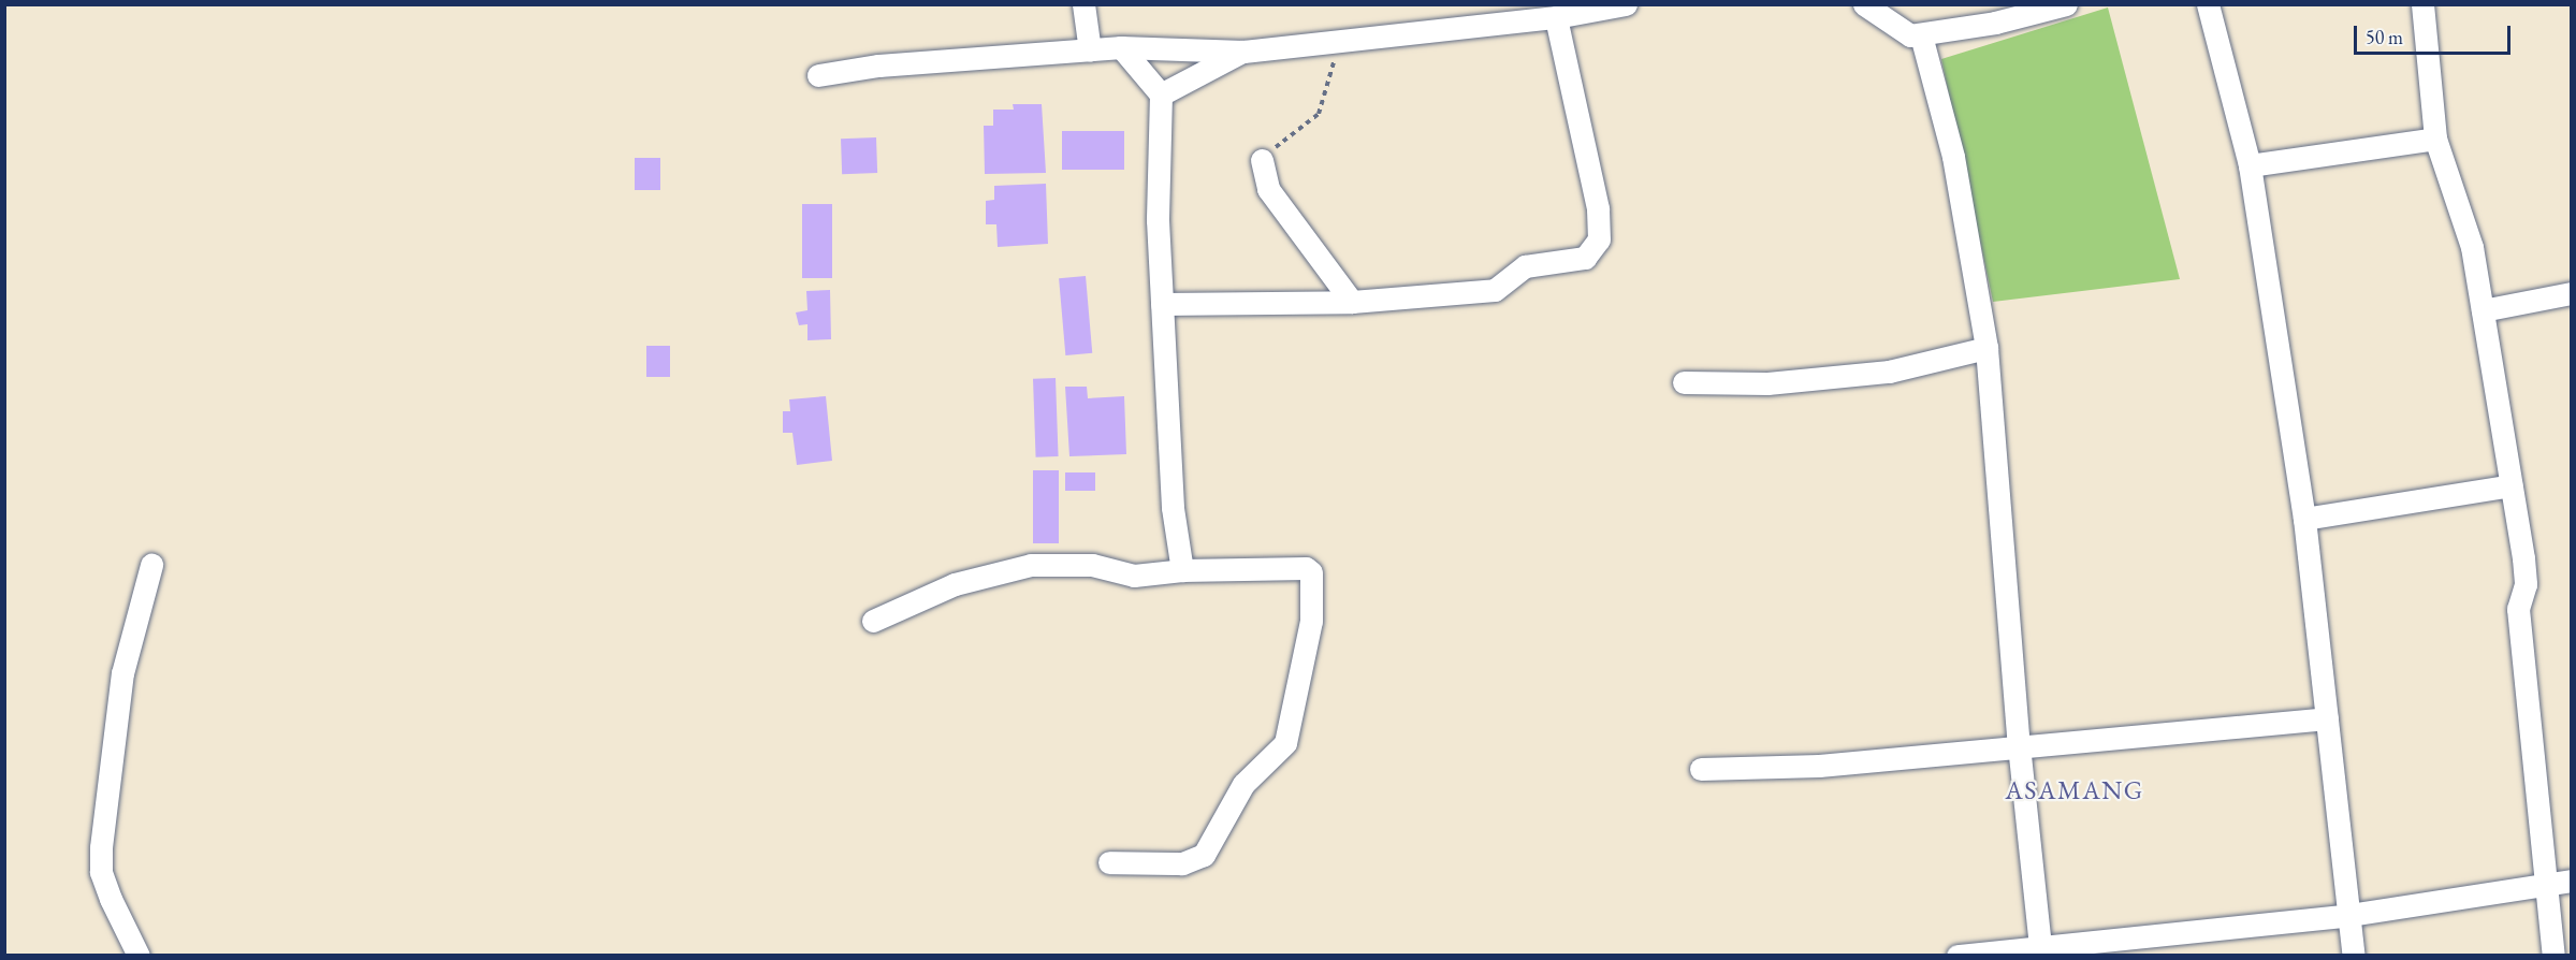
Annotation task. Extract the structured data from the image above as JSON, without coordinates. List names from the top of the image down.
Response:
{
  "districts": ["ASAMANG"],
  "scale_bar": "50 m"
}
